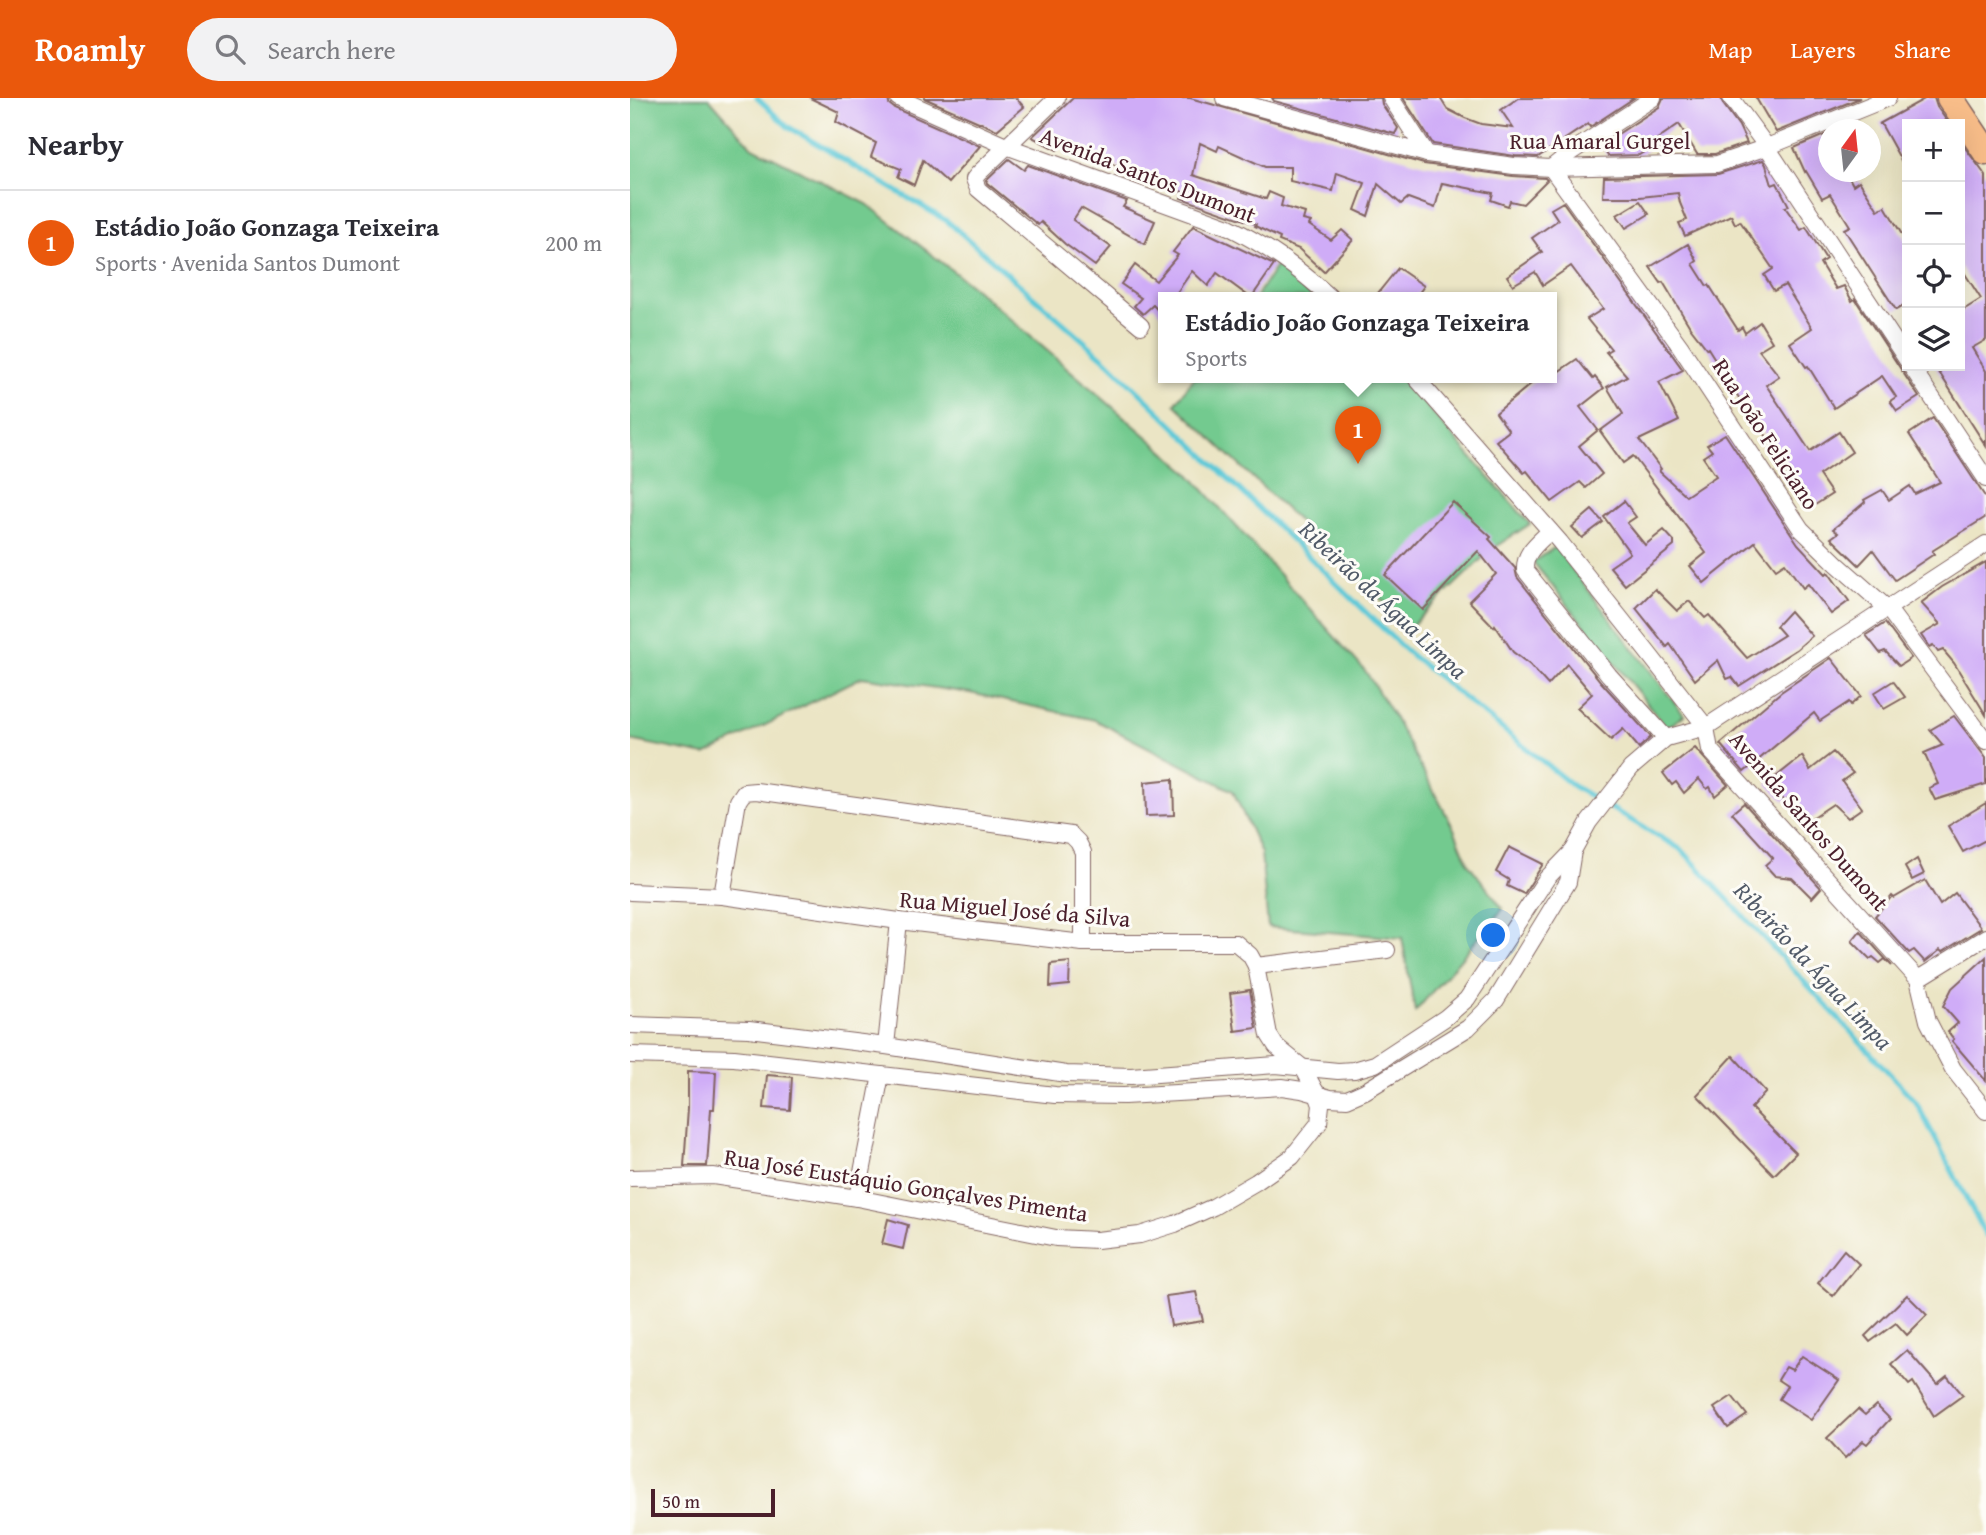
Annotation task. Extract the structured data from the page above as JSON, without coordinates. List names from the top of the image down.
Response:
{
  "streets": {
    "street": [
      "Rua Amaral Gurgel",
      "Avenida Santos Dumont",
      "Rua João Feliciano",
      "Rua Miguel José da Silva",
      "Rua José Eustáquio Gonçalves Pimenta"
    ]
  },
  "crossings": [
    ["Rua Amaral Gurgel", "Rua João Feliciano"]
  ],
  "water": ["Ribeirão da Água Limpa"],
  "scale_bar": "50 m",
  "north": "top",
  "page": {
    "header": "Roamly",
    "search": "Search here",
    "nav": ["Map", "Layers", "Share"],
    "heading": "Nearby",
    "map_buttons": ["+", "−"],
    "list": [
      {
        "mark": "1",
        "name": "Estádio João Gonzaga Teixeira",
        "note": "Sports · Avenida Santos Dumont",
        "value": "200 m"
      }
    ],
    "popup": ["Estádio João Gonzaga Teixeira", "Sports"],
    "pins": "1",
    "scale": "50 m"
  }
}
